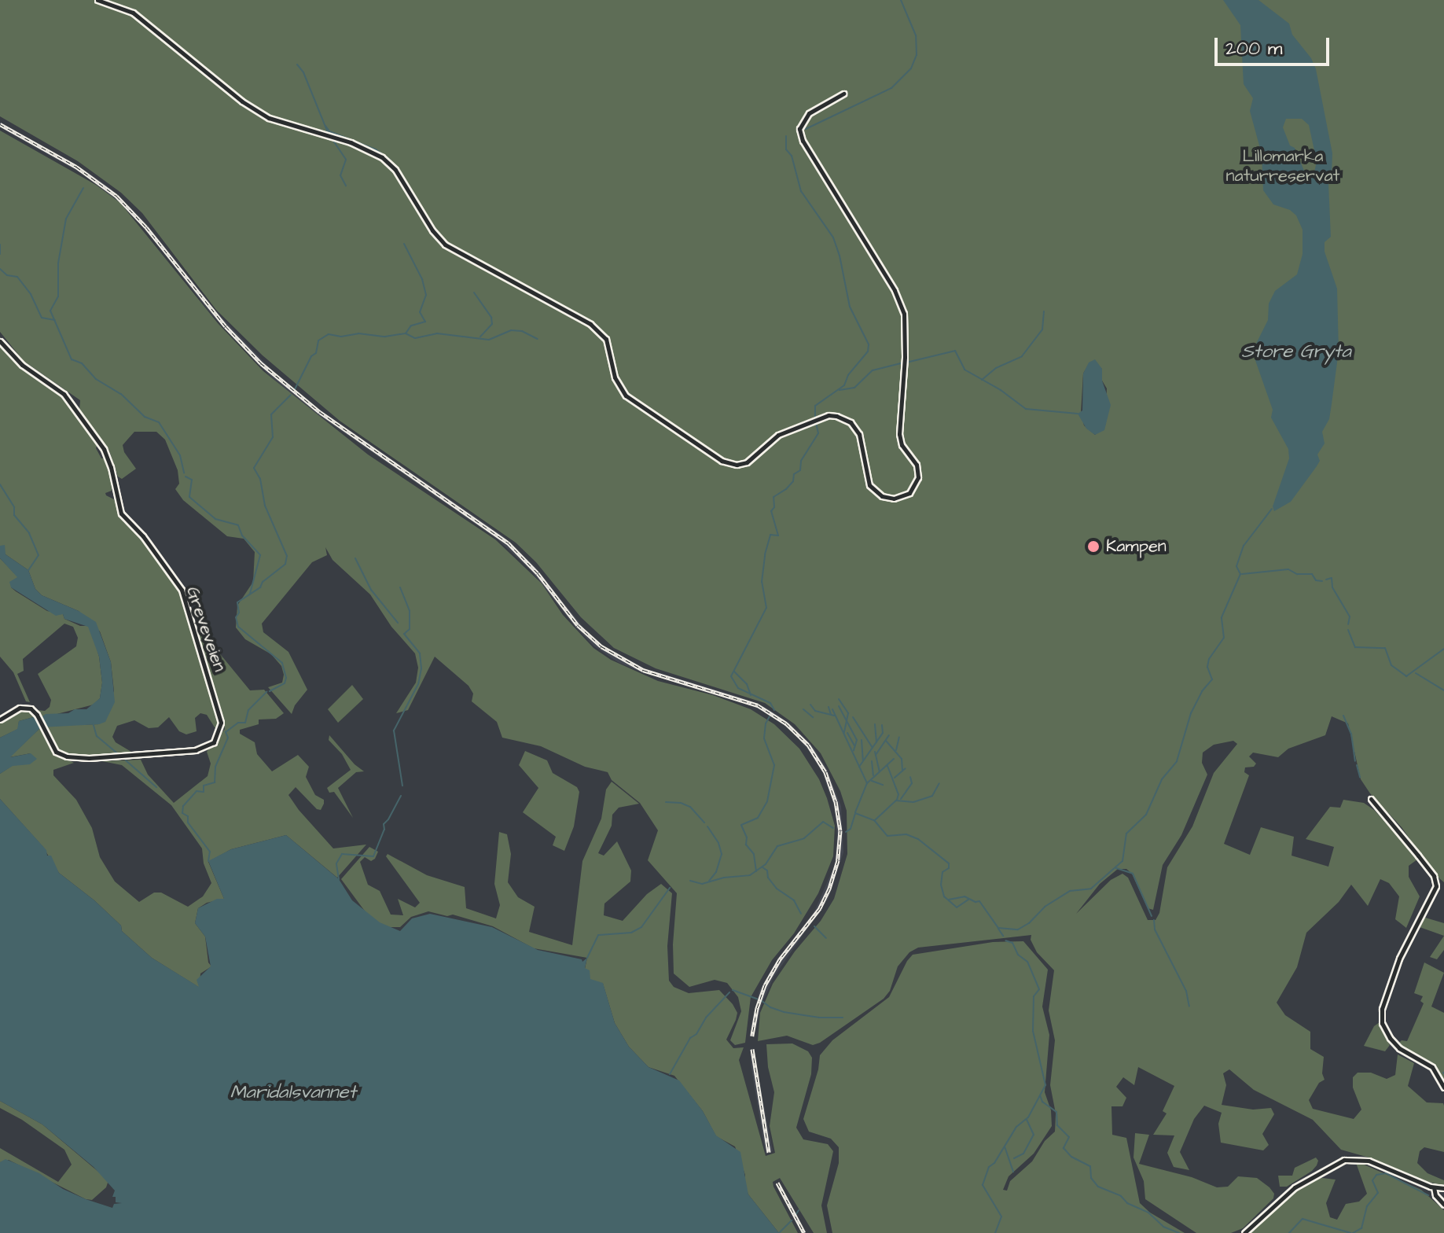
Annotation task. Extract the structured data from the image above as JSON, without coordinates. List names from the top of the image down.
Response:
{
  "streets": {
    "street": ["Greveveien"]
  },
  "water": ["Store Gryta", "Maridalsvannet"],
  "parks": ["Lillomarka naturreservat"],
  "places": ["Kampen"],
  "scale_bar": "200 m"
}
